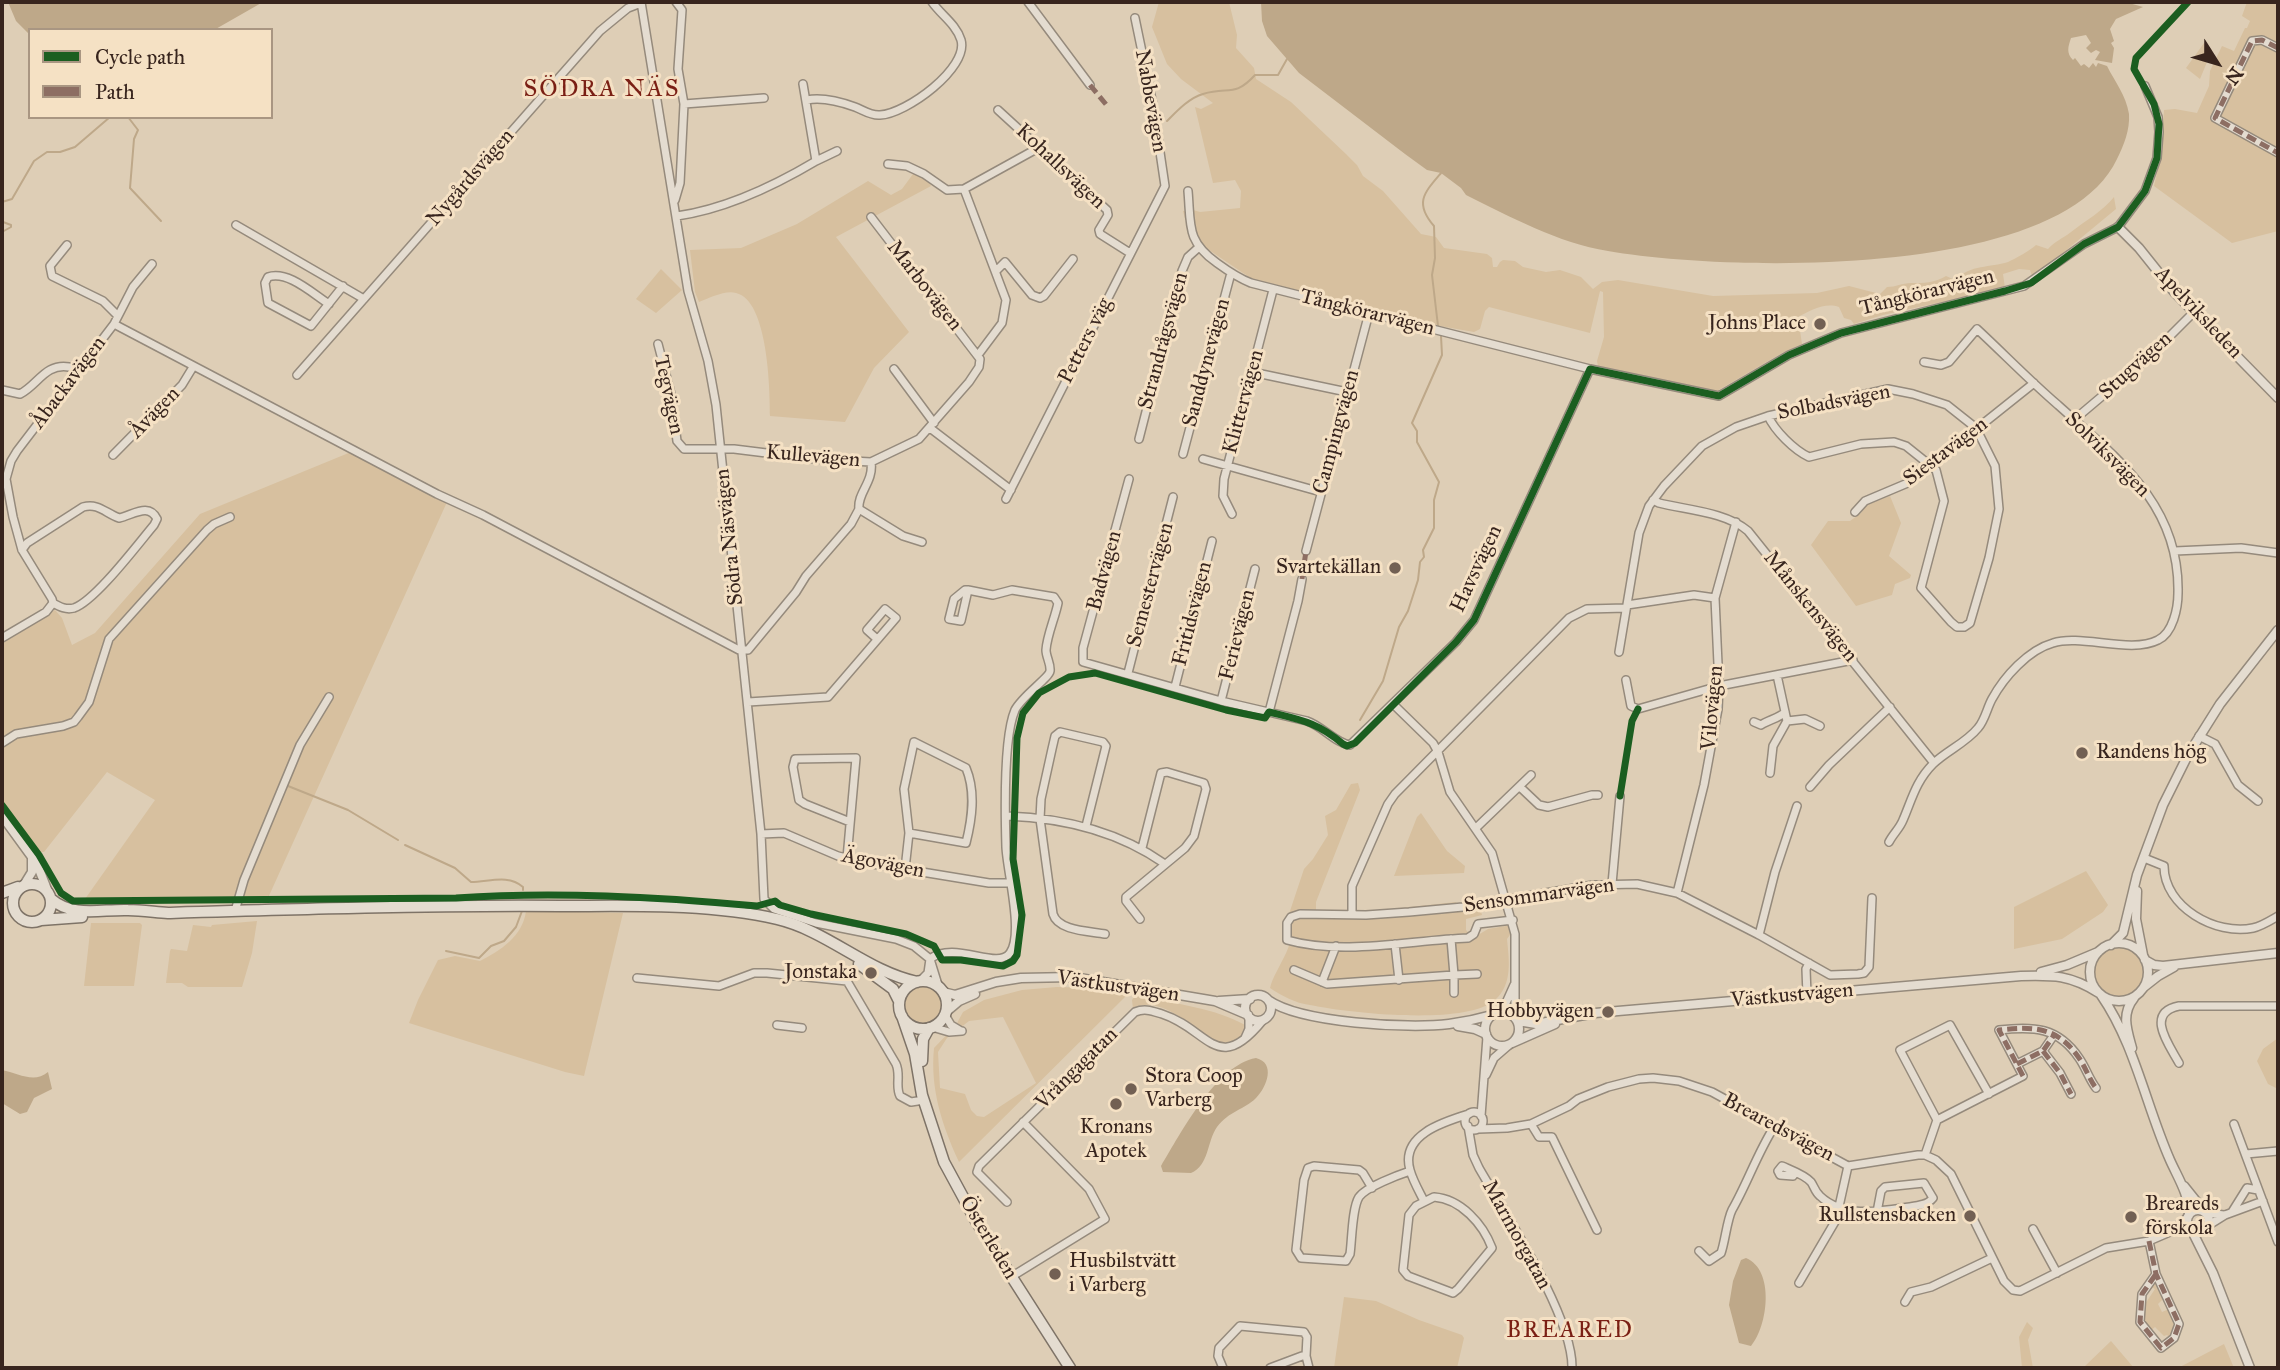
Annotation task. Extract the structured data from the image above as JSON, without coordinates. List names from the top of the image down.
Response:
{
  "streets": {
    "main road": ["Österleden"],
    "street": [
      "Nabbevägen",
      "Kohallsvägen",
      "Nygårdsvägen",
      "Marbovägen",
      "Tångkörarvägen",
      "Apelviksleden",
      "Petters väg",
      "Strandrågsvägen",
      "Sanddynevägen",
      "Stugvägen",
      "Åbackavägen",
      "Tegvägen",
      "Klittervägen",
      "Solbadsvägen",
      "Åvägen",
      "Campingvägen",
      "Siestavägen",
      "Solviksvägen",
      "Kullevägen",
      "Södra Näsvägen",
      "Havsvägen",
      "Badvägen",
      "Semestervägen",
      "Månskensvägen",
      "Fritidsvägen",
      "Ferievägen",
      "Vilovägen",
      "Ägovägen",
      "Sensommarvägen",
      "Västkustvägen",
      "Vrångagatan",
      "Brearedsvägen",
      "Marmorgatan"
    ]
  },
  "crossings": [
    ["Nabbevägen", "Petters väg"],
    ["Kohallsvägen", "Petters väg"],
    ["Nygårdsvägen", "Södra Näsvägen"],
    ["Marbovägen", "Kullevägen"],
    ["Tångkörarvägen", "Apelviksleden"],
    ["Tångkörarvägen", "Strandrågsvägen"],
    ["Tångkörarvägen", "Sanddynevägen"],
    ["Tångkörarvägen", "Klittervägen"],
    ["Tångkörarvägen", "Campingvägen"],
    ["Tångkörarvägen", "Havsvägen"],
    ["Apelviksleden", "Stugvägen"],
    ["Stugvägen", "Solviksvägen"],
    ["Tegvägen", "Kullevägen"],
    ["Tegvägen", "Södra Näsvägen"],
    ["Solbadsvägen", "Siestavägen"],
    ["Solbadsvägen", "Månskensvägen"],
    ["Siestavägen", "Solviksvägen"],
    ["Solviksvägen", "Månskensvägen"],
    ["Kullevägen", "Södra Näsvägen"],
    ["Södra Näsvägen", "Ägovägen"],
    ["Havsvägen", "Badvägen"],
    ["Havsvägen", "Semestervägen"],
    ["Havsvägen", "Fritidsvägen"],
    ["Havsvägen", "Ferievägen"],
    ["Månskensvägen", "Vilovägen"],
    ["Vilovägen", "Sensommarvägen"],
    ["Västkustvägen", "Österleden"],
    ["Vrångagatan", "Österleden"],
    ["Brearedsvägen", "Marmorgatan"]
  ],
  "districts": ["SÖDRA NÄS", "BREARED"],
  "places": [
    "Johns Place",
    "Svartekällan",
    "Randens hög",
    "Jonstaka",
    "Hobbyvägen",
    "Stora Coop Varberg",
    "Kronans Apotek",
    "Rullstensbacken",
    "Breareds förskola",
    "Husbilstvätt i Varberg"
  ],
  "legend": ["Cycle path", "Path"],
  "north": "bottom right"
}
